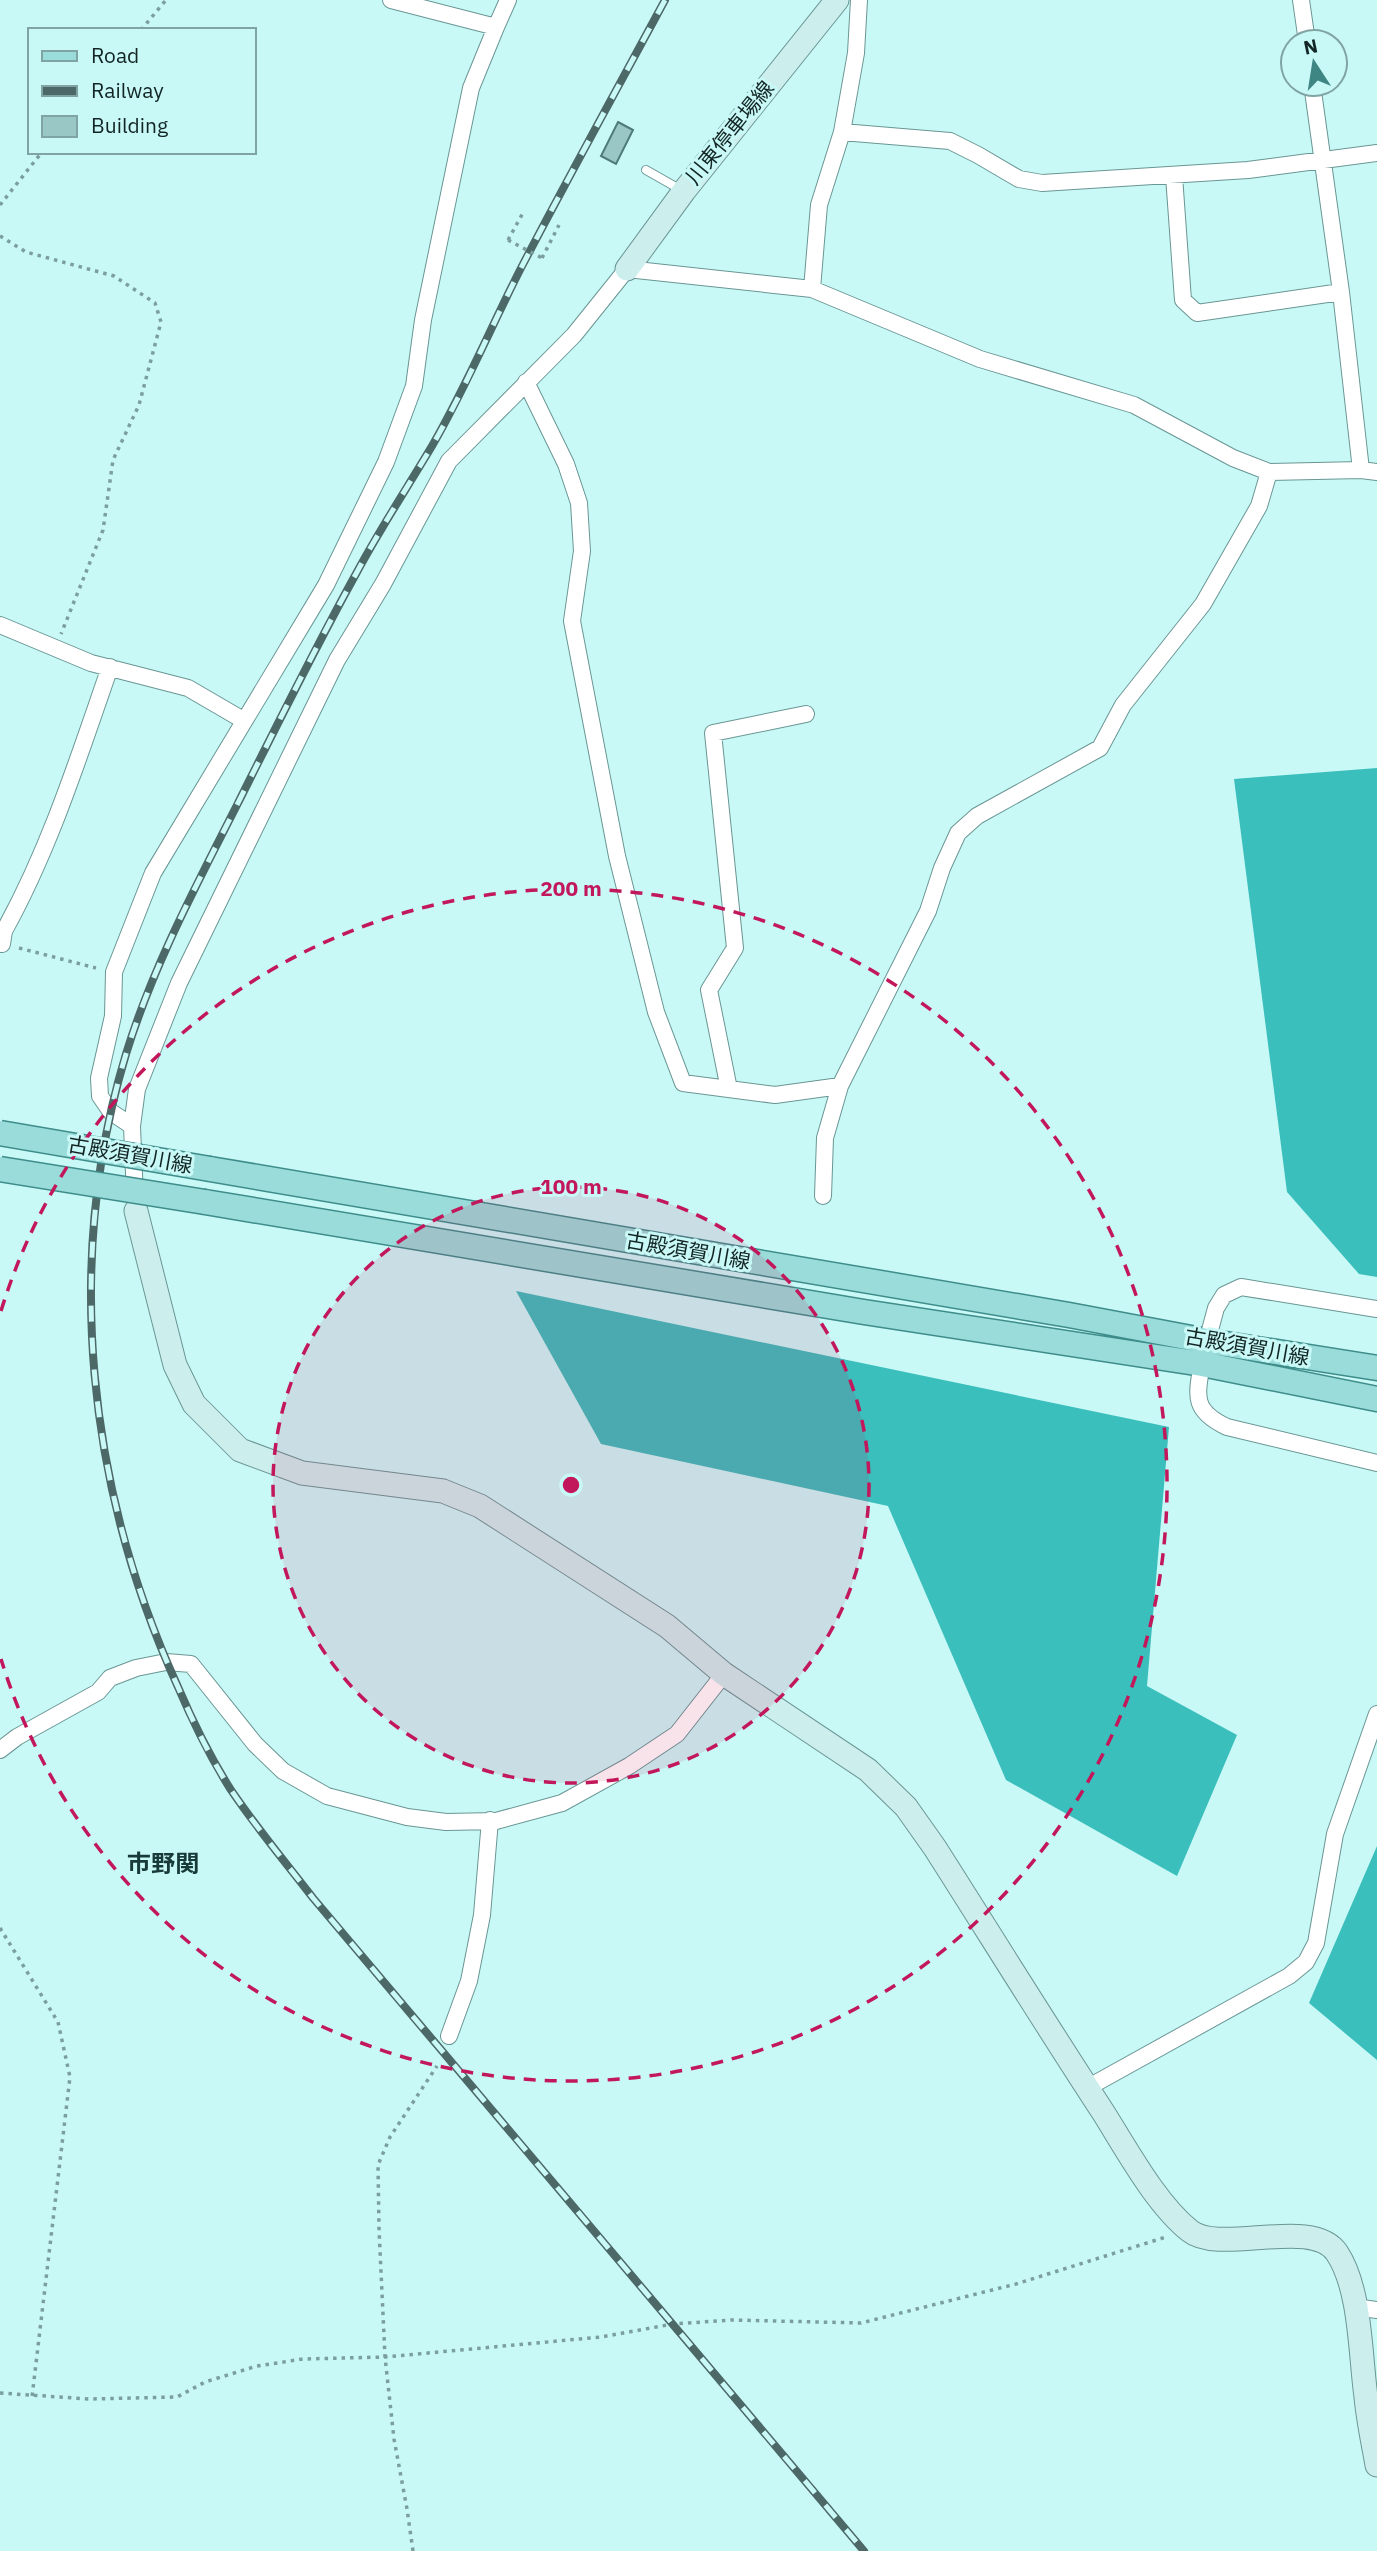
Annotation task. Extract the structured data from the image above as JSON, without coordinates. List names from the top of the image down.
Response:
{
  "streets": {
    "main road": ["古殿須賀川線"],
    "street": ["川東停車場線"]
  },
  "districts": ["市野関"],
  "legend": ["Road", "Railway", "Building"],
  "north": "top",
  "rings": ["200 m", "100 m"]
}
